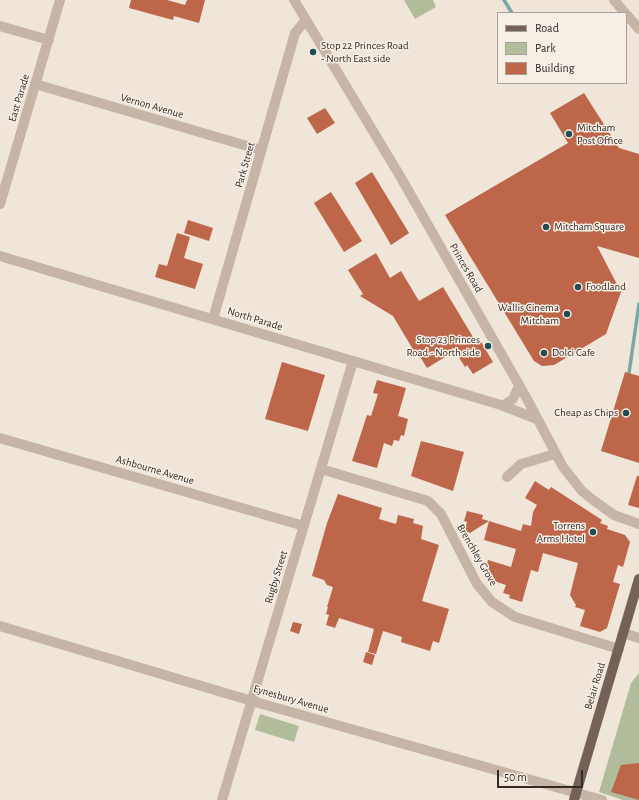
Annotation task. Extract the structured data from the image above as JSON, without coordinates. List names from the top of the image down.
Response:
{
  "streets": {
    "main road": ["Belair Road"],
    "street": [
      "East Parade",
      "Vernon Avenue",
      "Park Street",
      "Princes Road",
      "North Parade",
      "Ashbourne Avenue",
      "Brenchley Grove",
      "Rugby Street",
      "Eynesbury Avenue"
    ]
  },
  "crossings": [
    ["East Parade", "Vernon Avenue"],
    ["Vernon Avenue", "Park Street"],
    ["Park Street", "Princes Road"],
    ["Park Street", "North Parade"],
    ["Princes Road", "North Parade"],
    ["North Parade", "Rugby Street"],
    ["Ashbourne Avenue", "Rugby Street"],
    ["Brenchley Grove", "Rugby Street"],
    ["Brenchley Grove", "Belair Road"],
    ["Rugby Street", "Eynesbury Avenue"],
    ["Belair Road", "Eynesbury Avenue"]
  ],
  "places": [
    "Stop 22 Princes Road - North East side",
    "Mitcham Post Office",
    "Mitcham Square",
    "Foodland",
    "Wallis Cinema Mitcham",
    "Stop 23 Princes Road - North side",
    "Dolci Cafe",
    "Cheap as Chips",
    "Torrens Arms Hotel"
  ],
  "legend": ["Road", "Park", "Building"],
  "scale_bar": "50 m"
}
